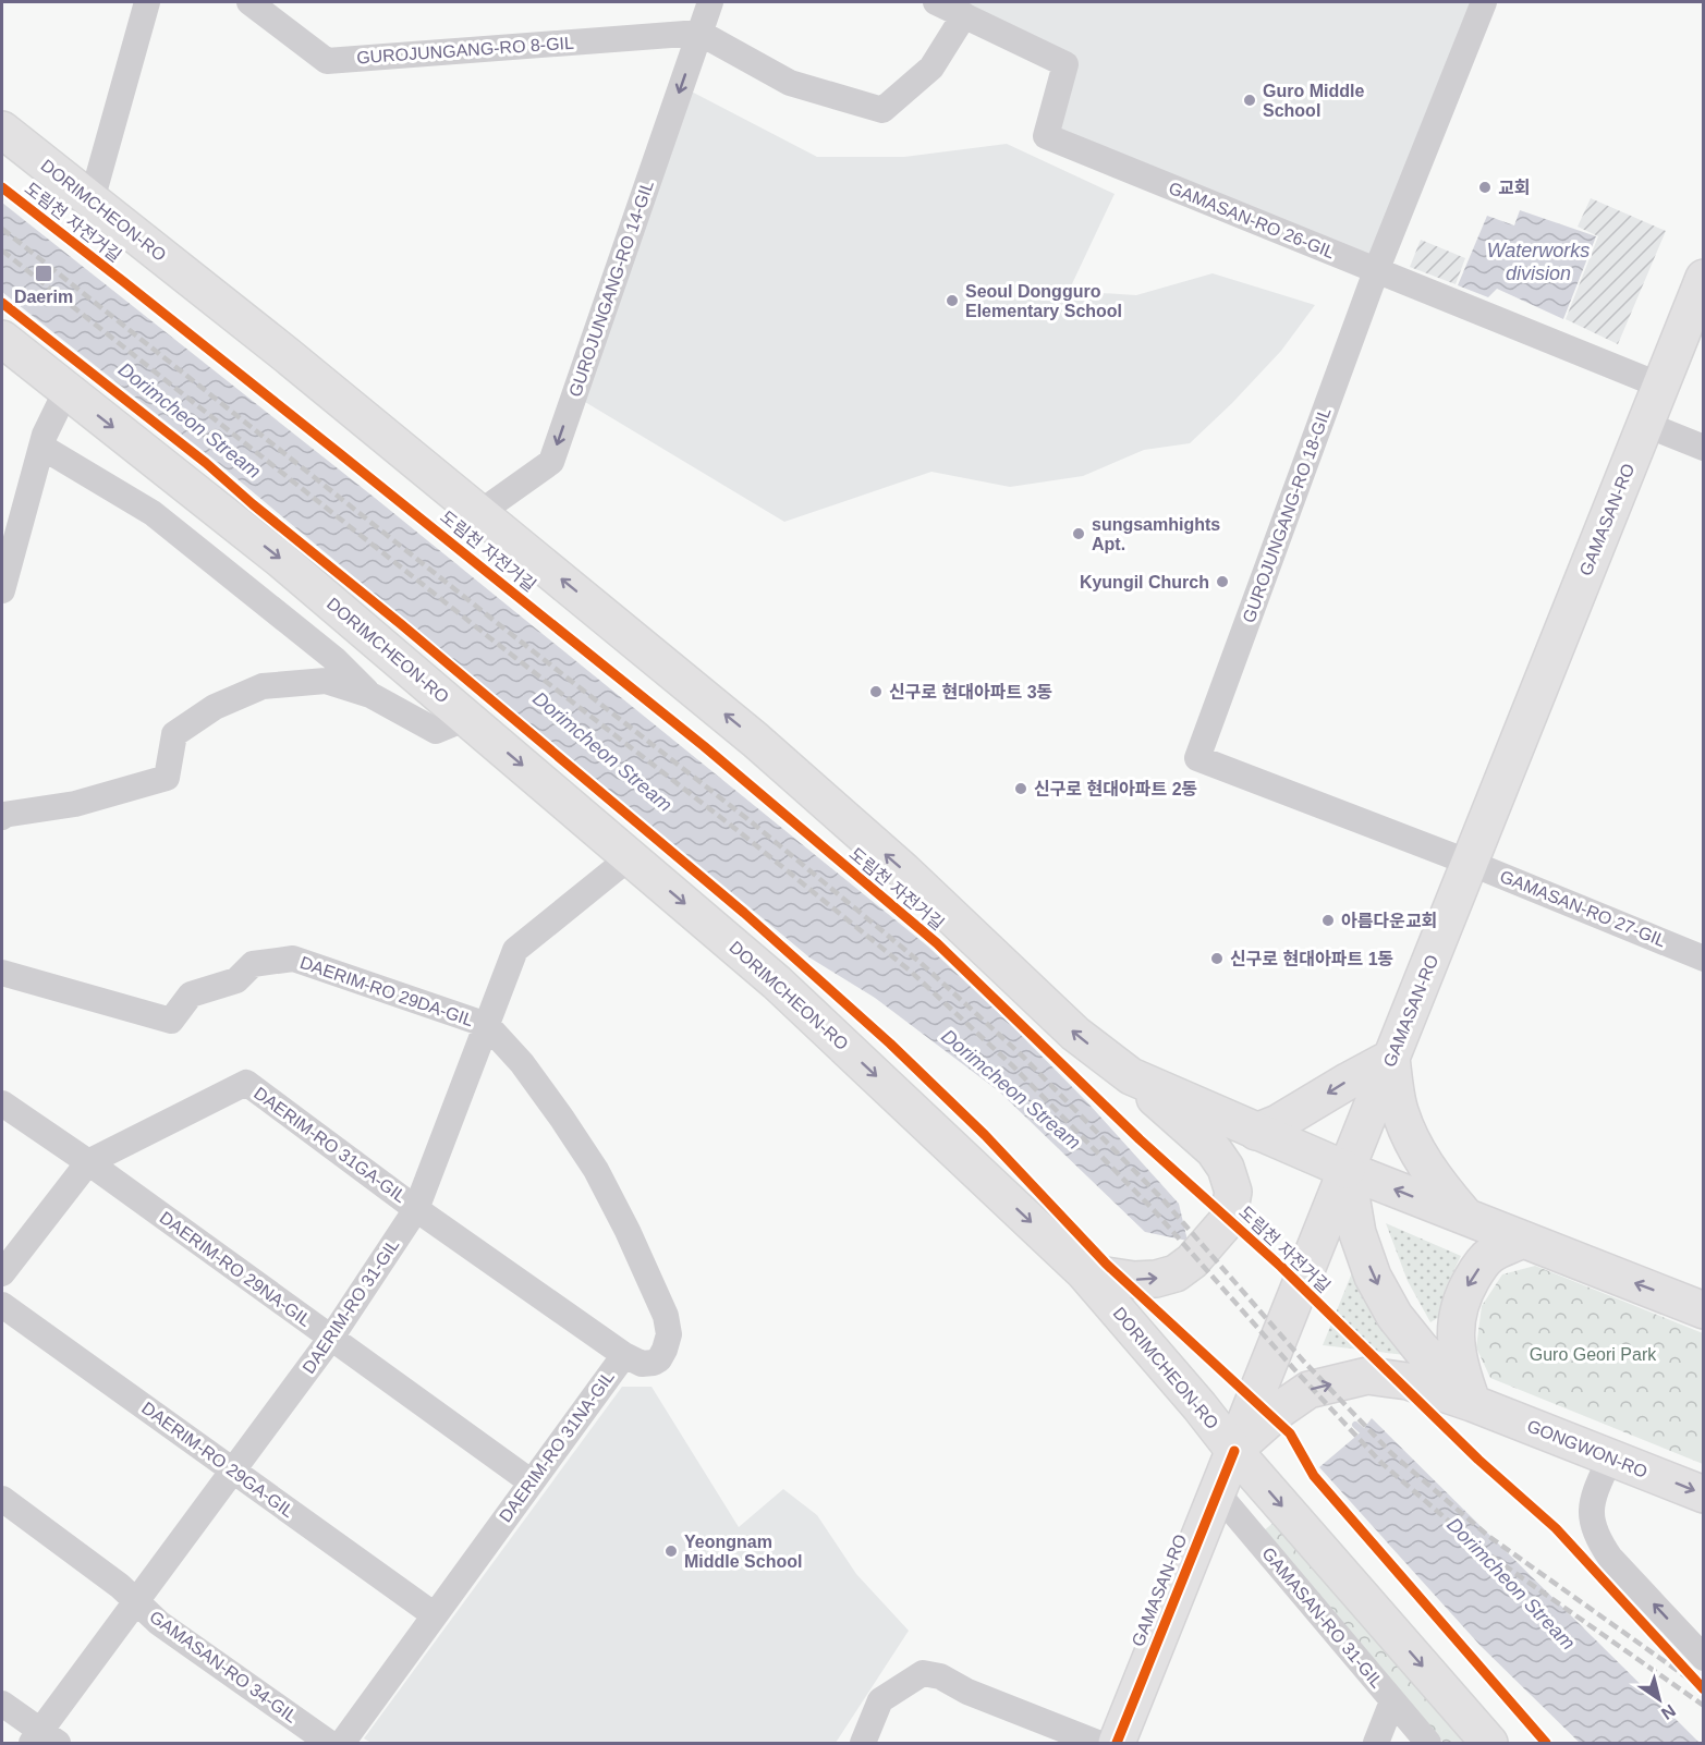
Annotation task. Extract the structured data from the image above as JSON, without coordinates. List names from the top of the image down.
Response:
{
  "streets": {
    "main road": ["DORIMCHEON-RO", "GAMASAN-RO", "GONGWON-RO"],
    "street": [
      "GUROJUNGANG-RO 8-GIL",
      "GAMASAN-RO 26-GIL",
      "GUROJUNGANG-RO 14-GIL",
      "GUROJUNGANG-RO 18-GIL",
      "GAMASAN-RO 27-GIL",
      "DAERIM-RO 29DA-GIL",
      "DAERIM-RO 31GA-GIL",
      "DAERIM-RO 29NA-GIL",
      "DAERIM-RO 31-GIL",
      "DAERIM-RO 31NA-GIL",
      "DAERIM-RO 29GA-GIL",
      "GAMASAN-RO 31-GIL",
      "GAMASAN-RO 34-GIL"
    ],
    "cycle path": ["도림천 자전거길"]
  },
  "crossings": [
    ["GUROJUNGANG-RO 8-GIL", "GUROJUNGANG-RO 14-GIL"],
    ["DORIMCHEON-RO", "GUROJUNGANG-RO 14-GIL"],
    ["DORIMCHEON-RO", "GAMASAN-RO"],
    ["DORIMCHEON-RO", "DAERIM-RO 31-GIL"],
    ["DORIMCHEON-RO", "GONGWON-RO"],
    ["GAMASAN-RO 26-GIL", "GUROJUNGANG-RO 18-GIL"],
    ["GAMASAN-RO 26-GIL", "GAMASAN-RO"],
    ["GUROJUNGANG-RO 18-GIL", "GAMASAN-RO"],
    ["GUROJUNGANG-RO 18-GIL", "GAMASAN-RO 27-GIL"],
    ["GAMASAN-RO", "GAMASAN-RO 27-GIL"],
    ["GAMASAN-RO", "GONGWON-RO"],
    ["GAMASAN-RO", "GAMASAN-RO 31-GIL"],
    ["DAERIM-RO 29DA-GIL", "DAERIM-RO 31-GIL"],
    ["DAERIM-RO 31GA-GIL", "DAERIM-RO 29NA-GIL"],
    ["DAERIM-RO 31GA-GIL", "DAERIM-RO 31-GIL"],
    ["DAERIM-RO 31GA-GIL", "DAERIM-RO 31NA-GIL"],
    ["DAERIM-RO 29NA-GIL", "DAERIM-RO 31-GIL"],
    ["DAERIM-RO 29NA-GIL", "DAERIM-RO 31NA-GIL"],
    ["DAERIM-RO 31-GIL", "DAERIM-RO 31NA-GIL"],
    ["DAERIM-RO 31-GIL", "DAERIM-RO 29GA-GIL"],
    ["DAERIM-RO 31-GIL", "GAMASAN-RO 34-GIL"],
    ["DAERIM-RO 31NA-GIL", "DAERIM-RO 29GA-GIL"]
  ],
  "one_way": ["GUROJUNGANG-RO 14-GIL"],
  "water": ["Waterworks division", "Dorimcheon Stream"],
  "parks": ["Guro Geori Park"],
  "places": {
    "other": [
      "Guro Middle School",
      "교회",
      "Seoul Dongguro Elementary School",
      "sungsamhights Apt.",
      "Kyungil Church",
      "신구로 현대아파트 3동",
      "신구로 현대아파트 2동",
      "아름다운교회",
      "신구로 현대아파트 1동",
      "Yeongnam Middle School"
    ],
    "transit": ["Daerim"]
  },
  "north": "bottom right"
}
